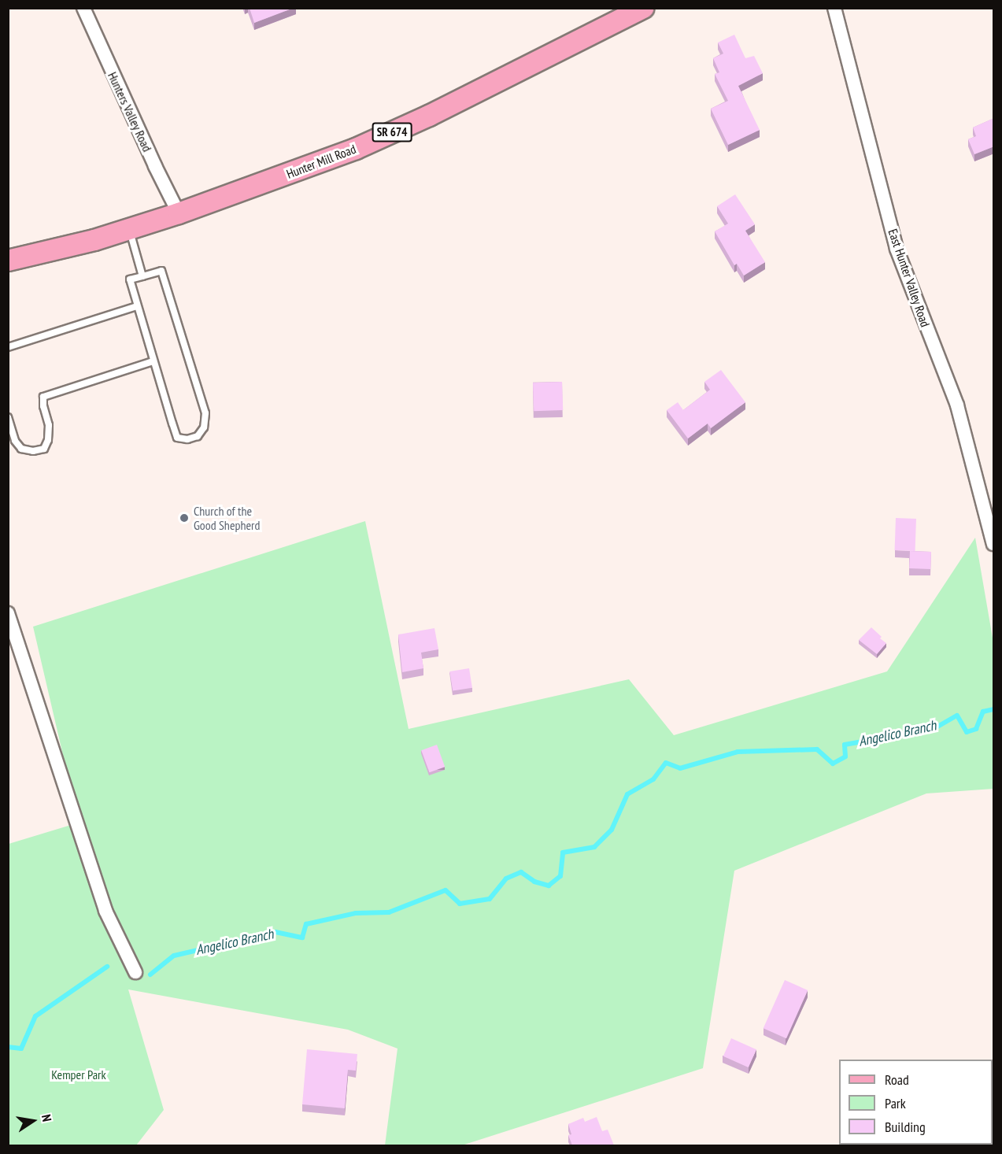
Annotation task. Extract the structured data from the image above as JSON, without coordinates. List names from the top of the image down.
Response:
{
  "streets": {
    "main road": ["SR 674", "Hunter Mill Road"],
    "street": ["Hunters Valley Road", "East Hunter Valley Road"]
  },
  "crossings": [
    ["Hunters Valley Road", "Hunter Mill Road"]
  ],
  "water": ["Angelico Branch"],
  "parks": ["Kemper Park"],
  "places": ["Church of the Good Shepherd"],
  "legend": ["Road", "Park", "Building"],
  "north": "right"
}
